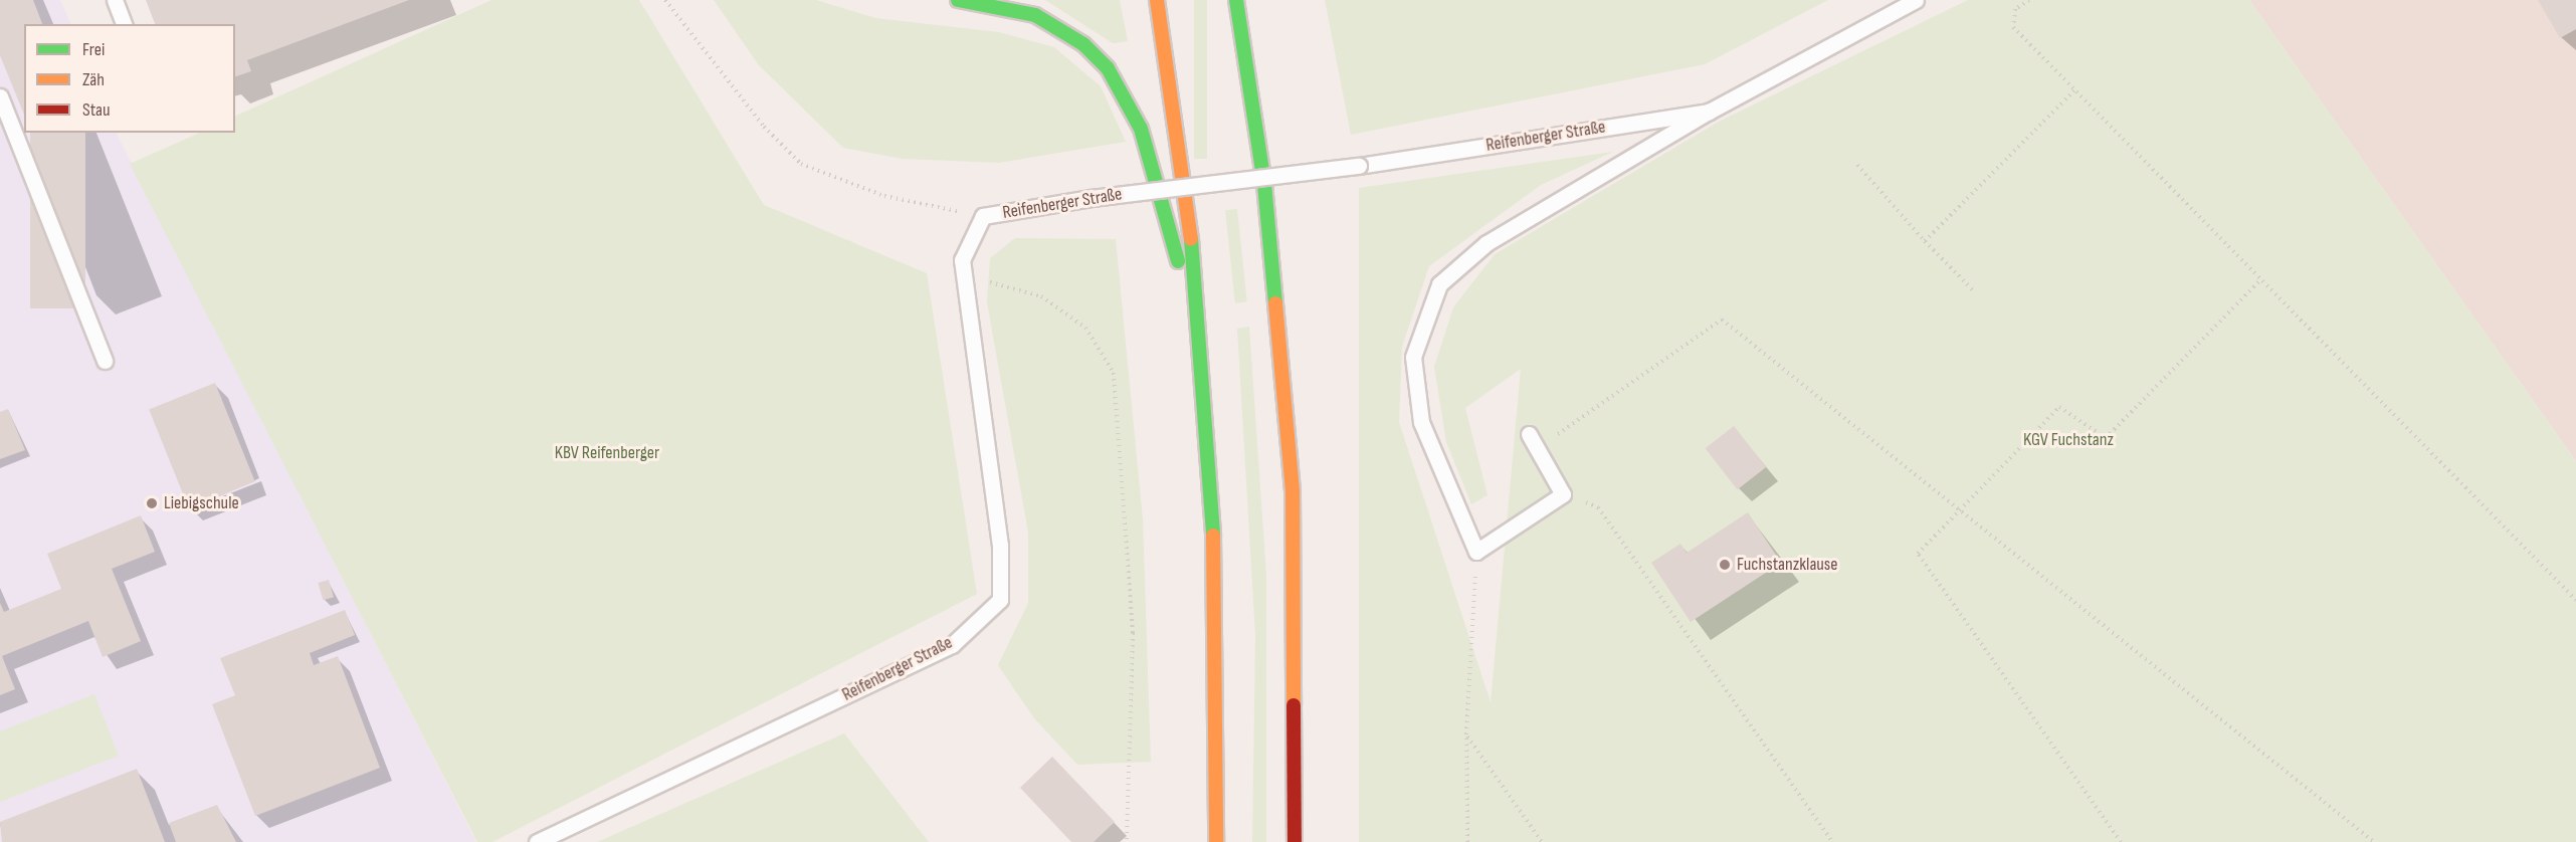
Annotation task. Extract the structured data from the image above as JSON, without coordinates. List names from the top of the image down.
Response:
{
  "streets": {
    "lane": ["Reifenberger Straße"]
  },
  "parks": ["KGV Fuchstanz", "KBV Reifenberger"],
  "places": ["Liebigschule", "Fuchstanzklause"],
  "legend": ["Frei", "Zäh", "Stau"]
}
